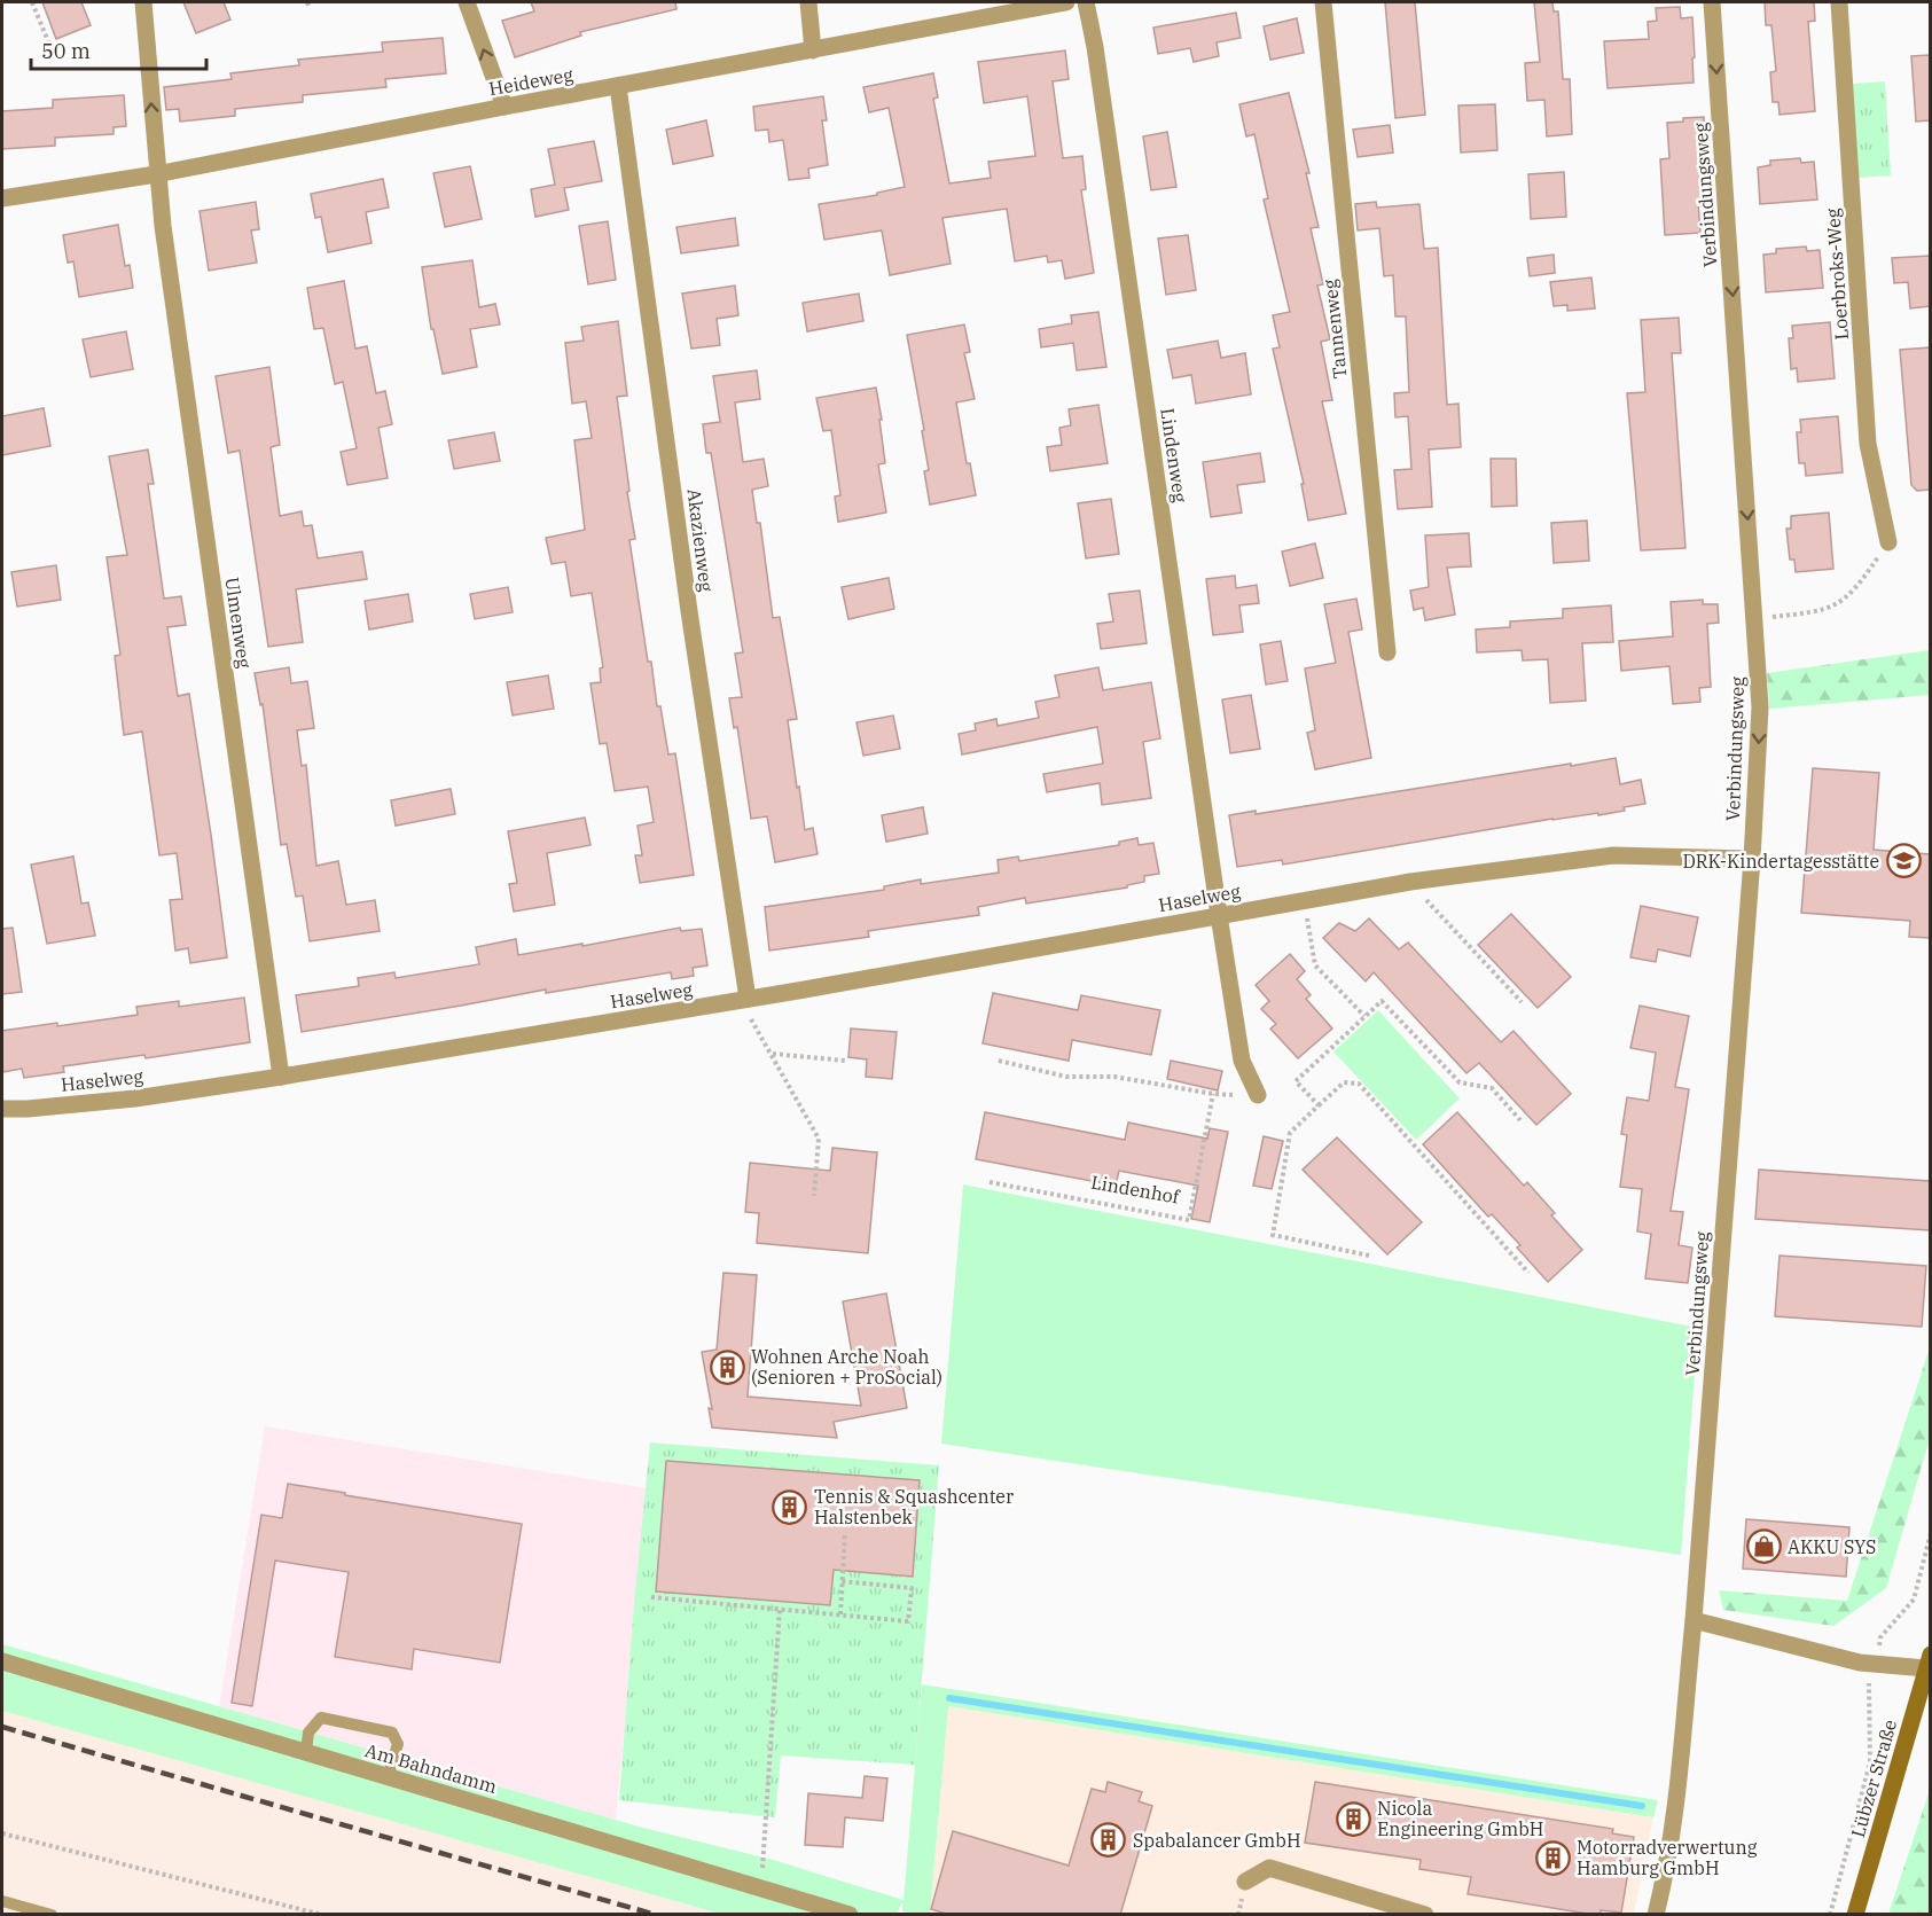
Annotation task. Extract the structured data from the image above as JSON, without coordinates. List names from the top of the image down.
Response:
{
  "streets": {
    "street": [
      "Heideweg",
      "Verbindungsweg",
      "Loerbroks-Weg",
      "Tannenweg",
      "Lindenweg",
      "Akazienweg",
      "Ulmenweg",
      "Haselweg",
      "Am Bahndamm",
      "Lübzer Straße"
    ],
    "path": ["Lindenhof"]
  },
  "crossings": [
    ["Heideweg", "Akazienweg"],
    ["Heideweg", "Ulmenweg"],
    ["Verbindungsweg", "Haselweg"],
    ["Lindenweg", "Haselweg"],
    ["Akazienweg", "Haselweg"],
    ["Ulmenweg", "Haselweg"]
  ],
  "one_way": ["Verbindungsweg"],
  "places": {
    "school or university": ["DRK-Kindertagesstätte"],
    "building": [
      "Wohnen Arche Noah (Senioren + ProSocial)",
      "Tennis & Squashcenter Halstenbek",
      "Nicola Engineering GmbH",
      "Spabalancer GmbH",
      "Motorradverwertung Hamburg GmbH"
    ],
    "shop": ["AKKU SYS"]
  },
  "scale_bar": "50 m"
}
